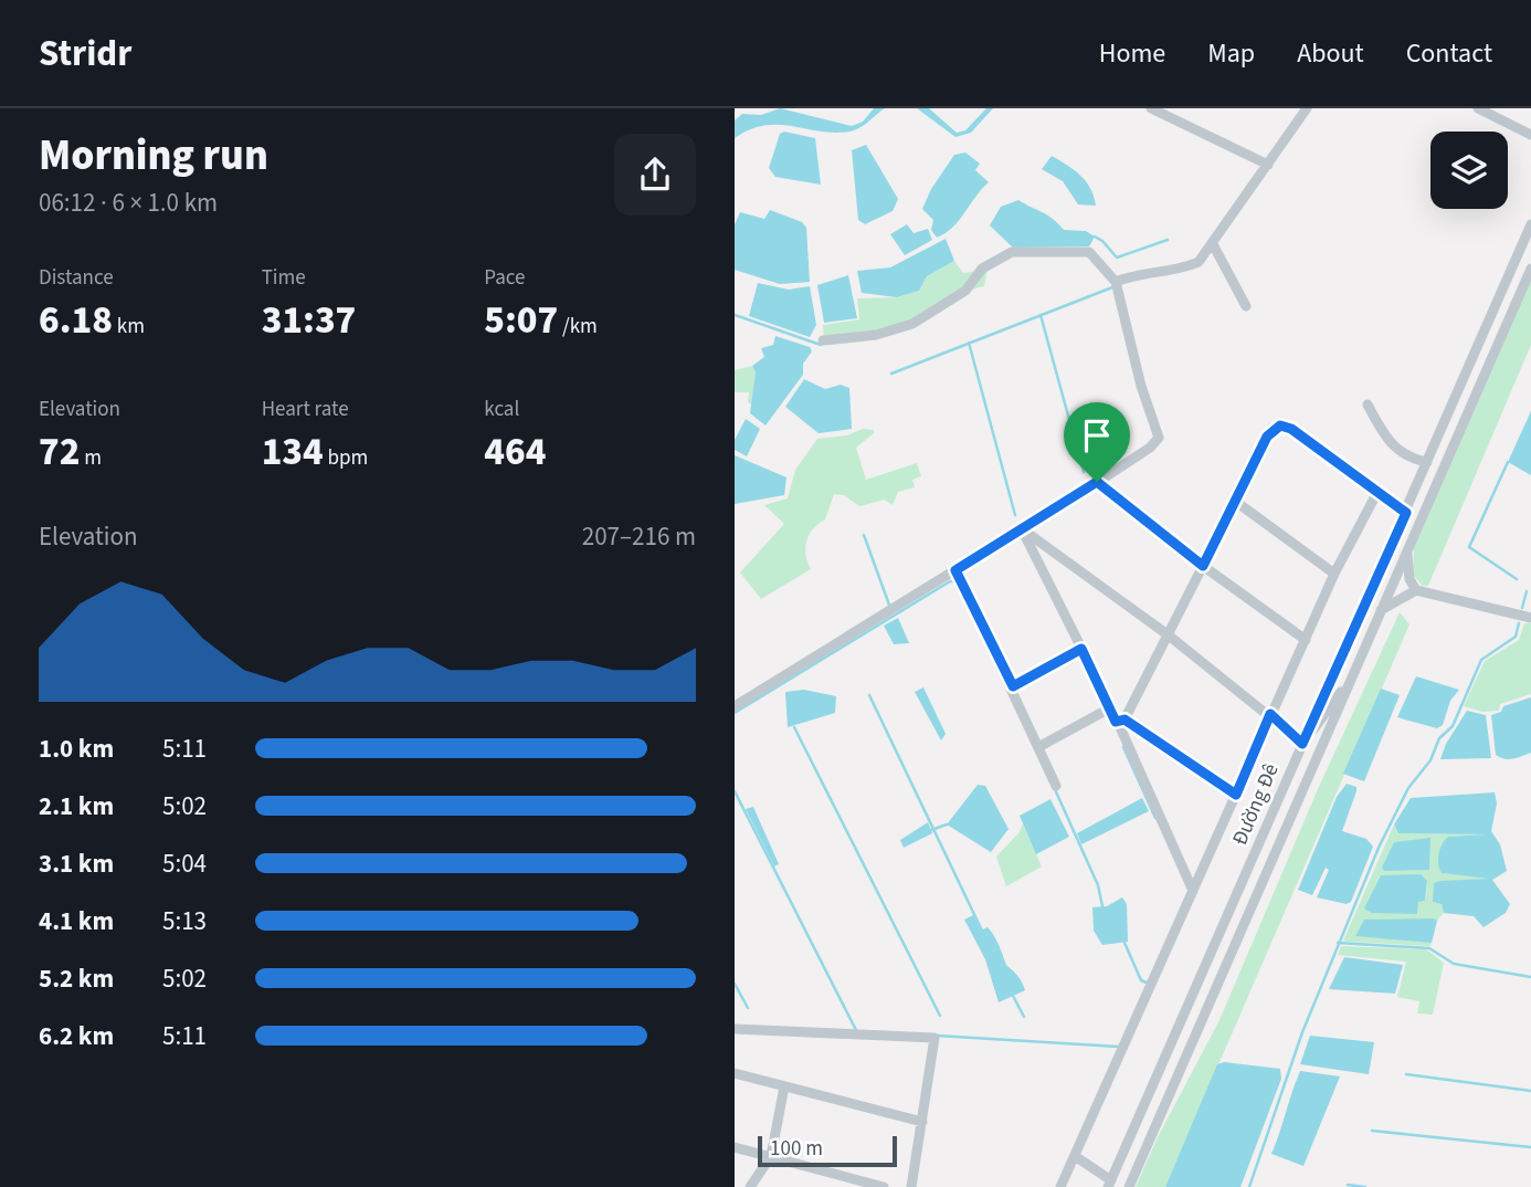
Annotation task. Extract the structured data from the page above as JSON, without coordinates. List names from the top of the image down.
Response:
{
  "streets": {
    "street": ["Đường Đê"]
  },
  "scale_bar": "100 m",
  "page": {
    "header": "Stridr",
    "nav": [
      "Home",
      "Map",
      "About",
      "Contact"
    ],
    "heading": ["Morning run", "06:12 · 6 × 1.0 km"],
    "stats": [
      ["Distance", "6.18 km"],
      ["Time", "31:37"],
      ["Pace", "5:07 /km"],
      ["Elevation", "72 m"],
      ["Heart rate", "134 bpm"],
      ["kcal", "464"]
    ],
    "chart": ["Elevation", "207–216 m"],
    "list": [
      {
        "name": "1.0 km",
        "note": "5:11"
      },
      {
        "name": "2.1 km",
        "note": "5:02"
      },
      {
        "name": "3.1 km",
        "note": "5:04"
      },
      {
        "name": "4.1 km",
        "note": "5:13"
      },
      {
        "name": "5.2 km",
        "note": "5:02"
      },
      {
        "name": "6.2 km",
        "note": "5:11"
      }
    ],
    "scale": "100 m"
  }
}
